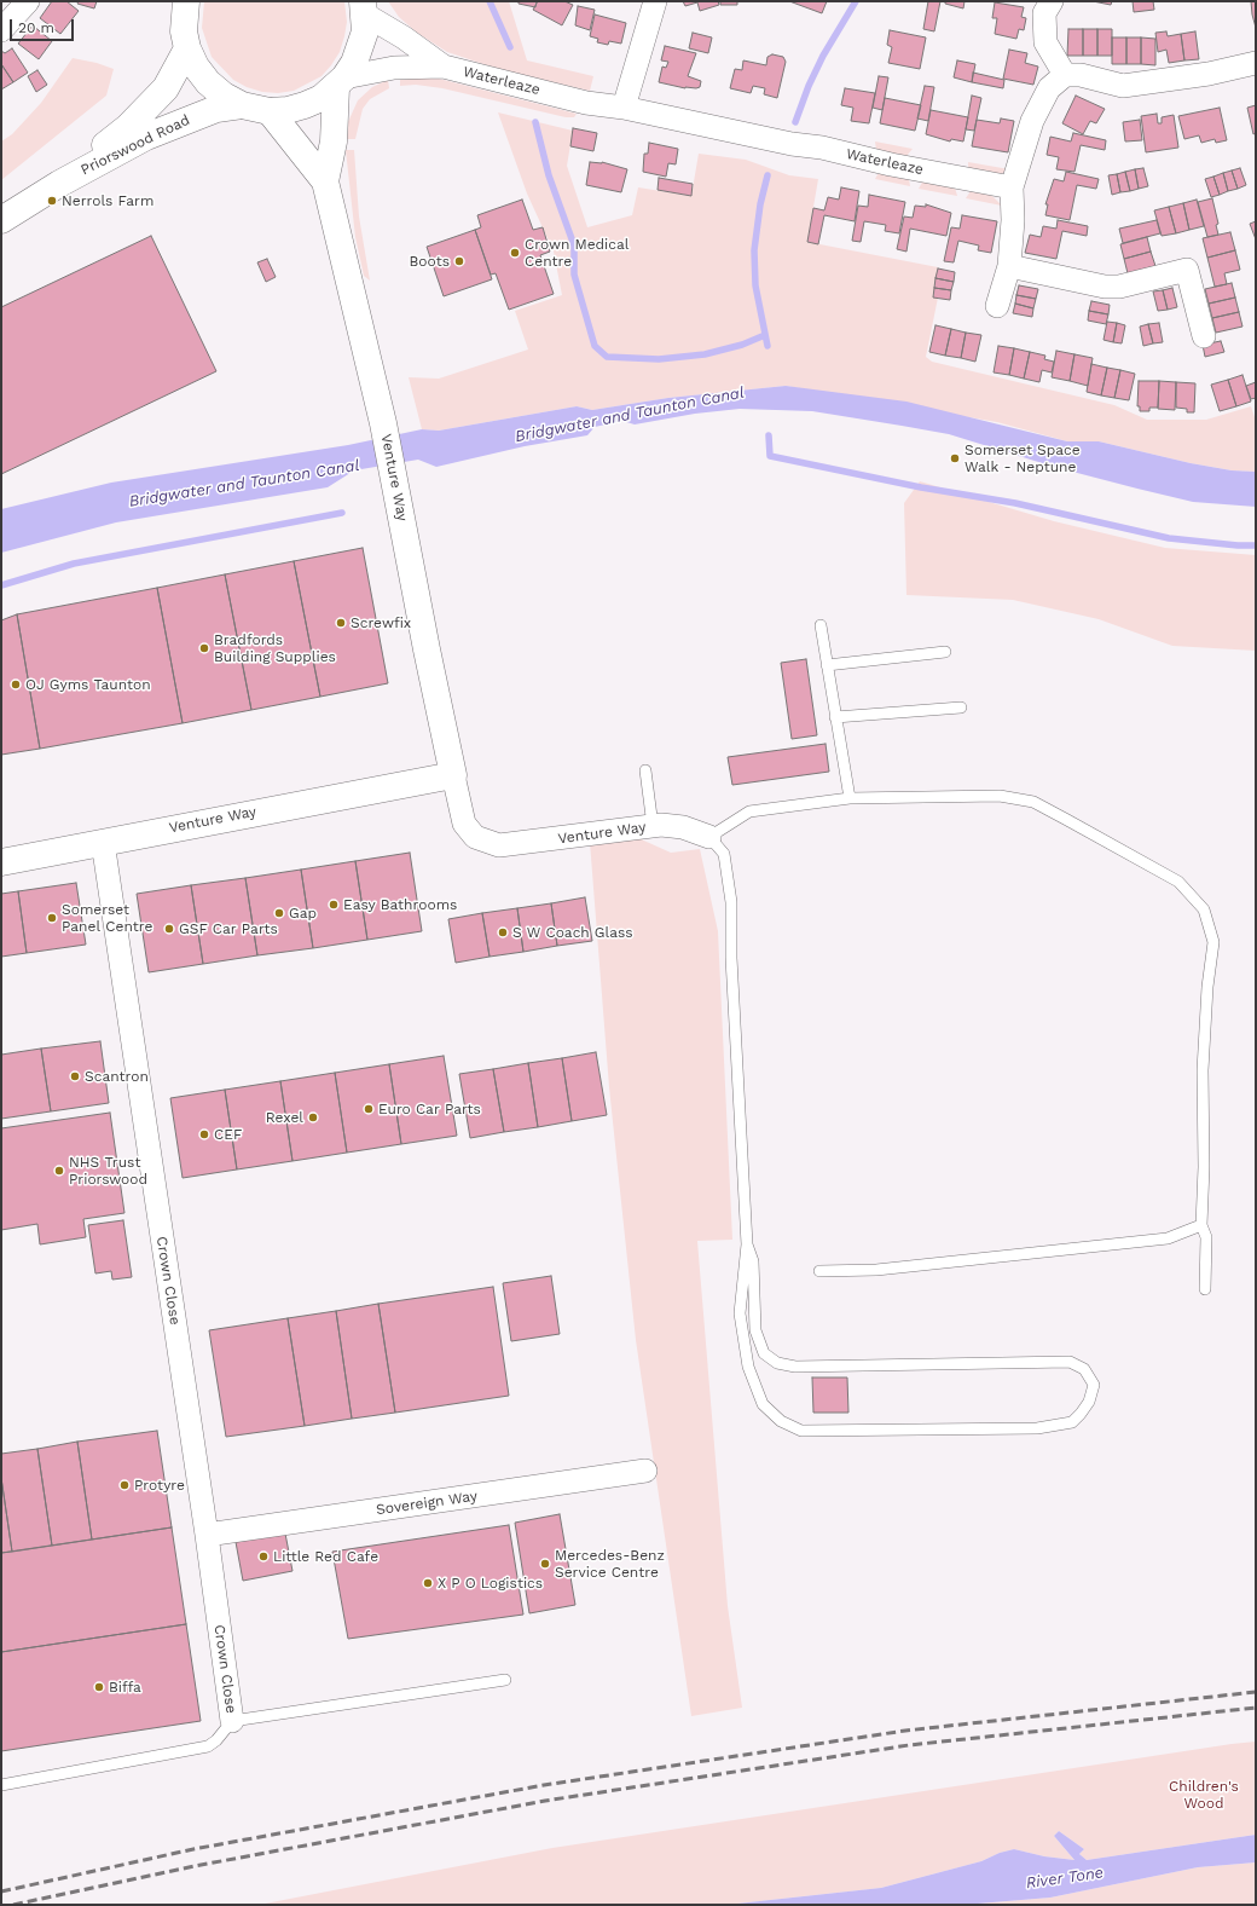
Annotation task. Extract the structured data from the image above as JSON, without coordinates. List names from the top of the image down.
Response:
{
  "streets": {
    "street": [
      "Waterleaze",
      "Priorswood Road",
      "Venture Way",
      "Crown Close",
      "Sovereign Way"
    ]
  },
  "crossings": [
    ["Waterleaze", "Venture Way"],
    ["Venture Way", "Crown Close"],
    ["Crown Close", "Sovereign Way"]
  ],
  "water": ["Bridgwater and Taunton Canal", "River Tone"],
  "parks": ["Children's Wood"],
  "places": [
    "Nerrols Farm",
    "Crown Medical Centre",
    "Boots",
    "Somerset Space Walk - Neptune",
    "Screwfix",
    "Bradfords Building Supplies",
    "OJ Gyms Taunton",
    "Easy Bathrooms",
    "Gap",
    "Somerset Panel Centre",
    "GSF Car Parts",
    "S W Coach Glass",
    "Scantron",
    "Euro Car Parts",
    "Rexel",
    "CEF",
    "NHS Trust Priorswood",
    "Protyre",
    "Little Red Cafe",
    "Mercedes-Benz Service Centre",
    "X P O Logistics",
    "Biffa"
  ],
  "scale_bar": "20 m"
}
